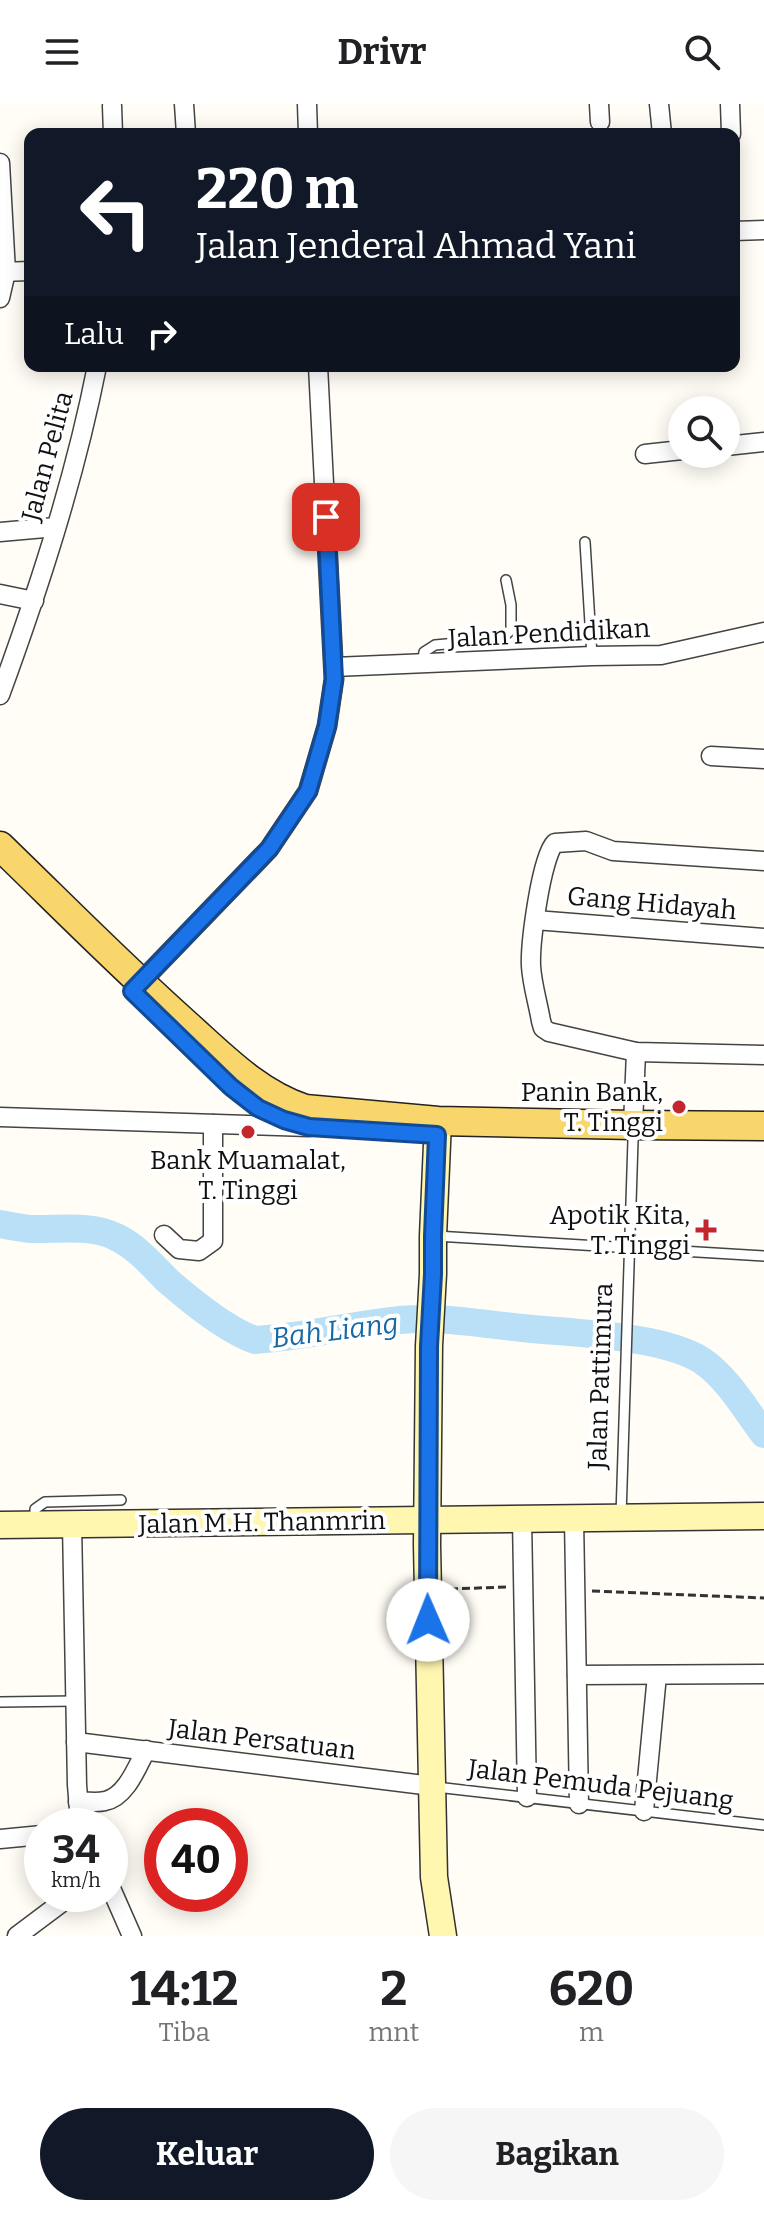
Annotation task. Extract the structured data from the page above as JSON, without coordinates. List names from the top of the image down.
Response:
{
  "streets": {
    "street": [
      "Jalan Pelita",
      "Jalan Pendidikan",
      "Gang Hidayah",
      "Jalan Pattimura",
      "Jalan M.H. Thanmrin",
      "Jalan Persatuan"
    ],
    "lane": ["Jalan Pemuda Pejuang"]
  },
  "crossings": [
    ["Jalan Pattimura", "Jalan M.H. Thanmrin"],
    ["Jalan Persatuan", "Jalan Pemuda Pejuang"]
  ],
  "water": ["Bah Liang"],
  "places": {
    "other": ["Panin Bank, T. Tinggi", "Bank Muamalat, T. Tinggi"],
    "health": ["Apotik Kita, T. Tinggi"]
  },
  "page": {
    "header": "Drivr",
    "turn": ["220 m", "Jalan Jenderal Ahmad Yani"],
    "then": "Lalu",
    "speed": "34 km/h",
    "limit": "40",
    "eta": [
      "14:12",
      "Tiba",
      "2",
      "mnt",
      "620",
      "m"
    ],
    "buttons": ["Keluar", "Bagikan"]
  }
}
